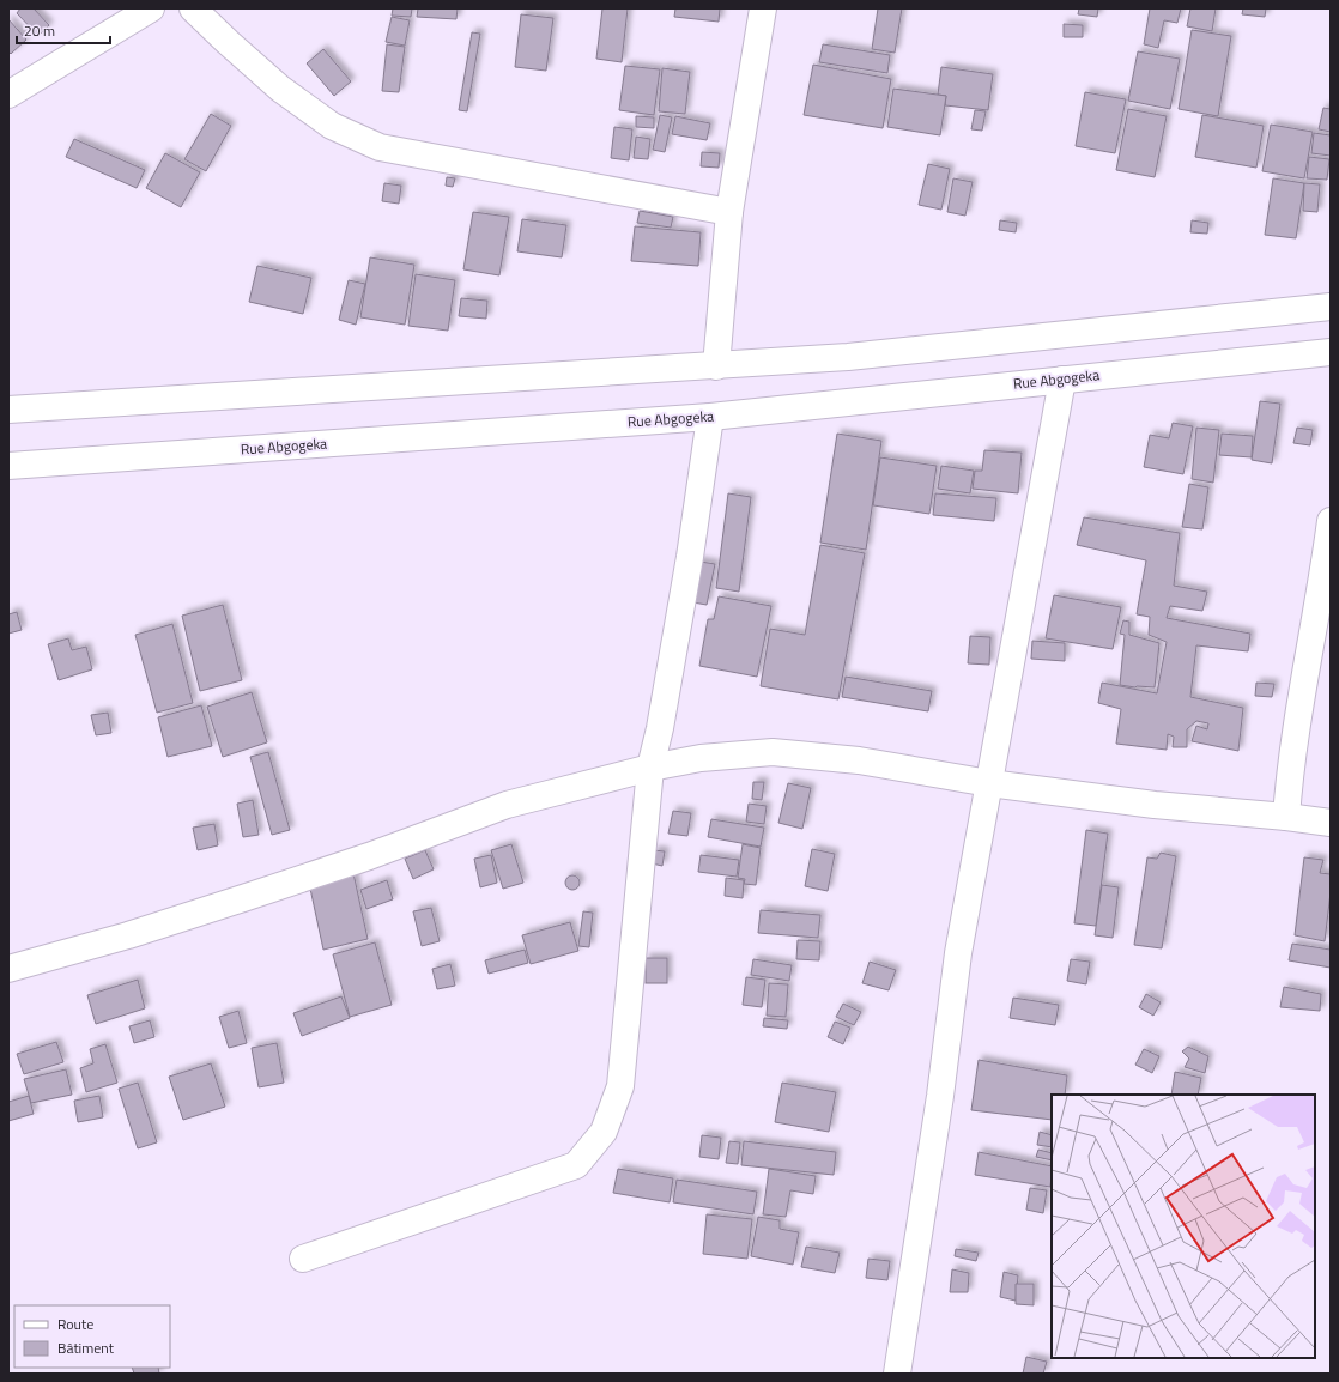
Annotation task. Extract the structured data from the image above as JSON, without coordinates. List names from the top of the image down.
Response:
{
  "streets": {
    "street": ["Rue Abgogeka"]
  },
  "legend": ["Route", "Bâtiment"],
  "scale_bar": "20 m"
}
